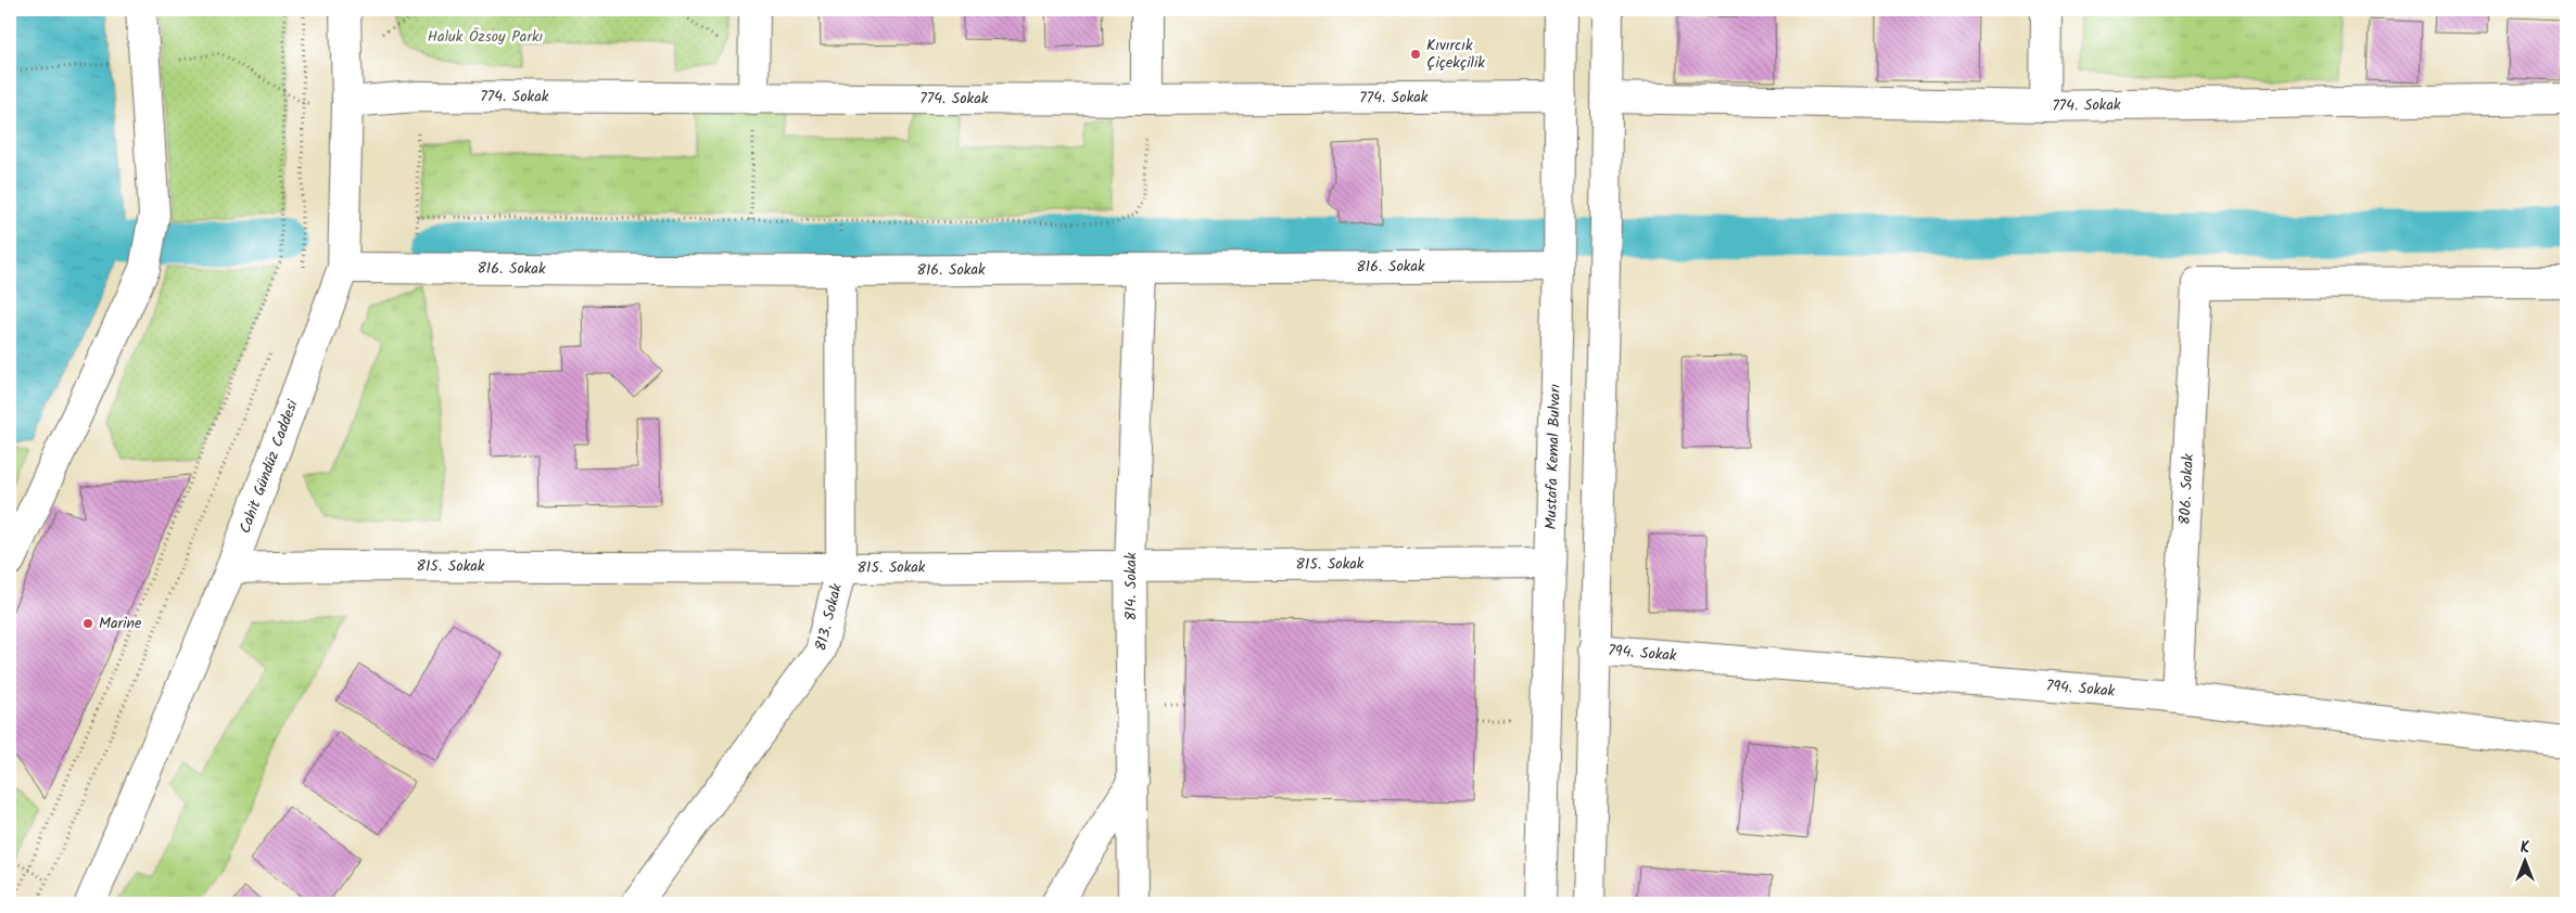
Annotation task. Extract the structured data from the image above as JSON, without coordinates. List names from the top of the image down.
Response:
{
  "streets": {
    "street": [
      "774. Sokak",
      "816. Sokak",
      "Mustafa Kemal Bulvarı",
      "Cahit Gündüz Caddesi",
      "806. Sokak",
      "815. Sokak",
      "814. Sokak",
      "813. Sokak",
      "794. Sokak"
    ]
  },
  "crossings": [
    ["774. Sokak", "Mustafa Kemal Bulvarı"],
    ["774. Sokak", "Cahit Gündüz Caddesi"],
    ["816. Sokak", "Mustafa Kemal Bulvarı"],
    ["816. Sokak", "Cahit Gündüz Caddesi"],
    ["816. Sokak", "814. Sokak"],
    ["816. Sokak", "813. Sokak"],
    ["Mustafa Kemal Bulvarı", "815. Sokak"],
    ["Cahit Gündüz Caddesi", "815. Sokak"],
    ["806. Sokak", "794. Sokak"],
    ["815. Sokak", "814. Sokak"],
    ["815. Sokak", "813. Sokak"]
  ],
  "parks": ["Haluk Özsoy Parkı"],
  "places": ["Kıvırcık Çiçekçilik", "Marine"],
  "north": "top"
}
